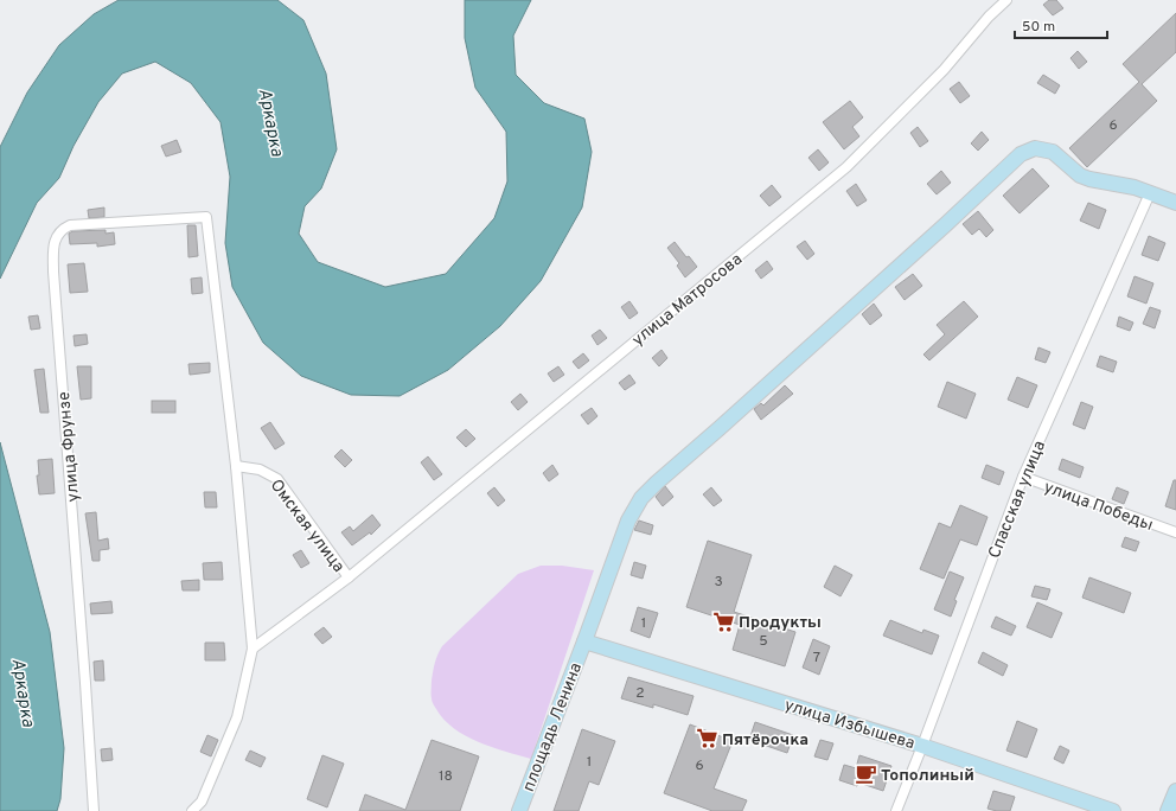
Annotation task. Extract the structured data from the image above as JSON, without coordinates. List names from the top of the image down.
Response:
{
  "streets": {
    "street": [
      "улица Матросова",
      "улица Фрунзе",
      "Спасская улица",
      "улица Победы",
      "Омская улица",
      "улица Избышева",
      "площадь Ленина"
    ]
  },
  "crossings": [
    ["улица Матросова", "Омская улица"],
    ["улица Фрунзе", "Омская улица"],
    ["Спасская улица", "улица Победы"],
    ["Спасская улица", "улица Избышева"],
    ["Спасская улица", "площадь Ленина"],
    ["улица Избышева", "площадь Ленина"]
  ],
  "water": ["Аркарка"],
  "places": {
    "supermarket": ["Продукты", "Пятёрочка"],
    "cafe": ["Тополиный"]
  },
  "house_numbers": [
    "6",
    "3",
    "1",
    "5",
    "7",
    "2",
    "1",
    "6",
    "18"
  ],
  "scale_bar": "50 m"
}
